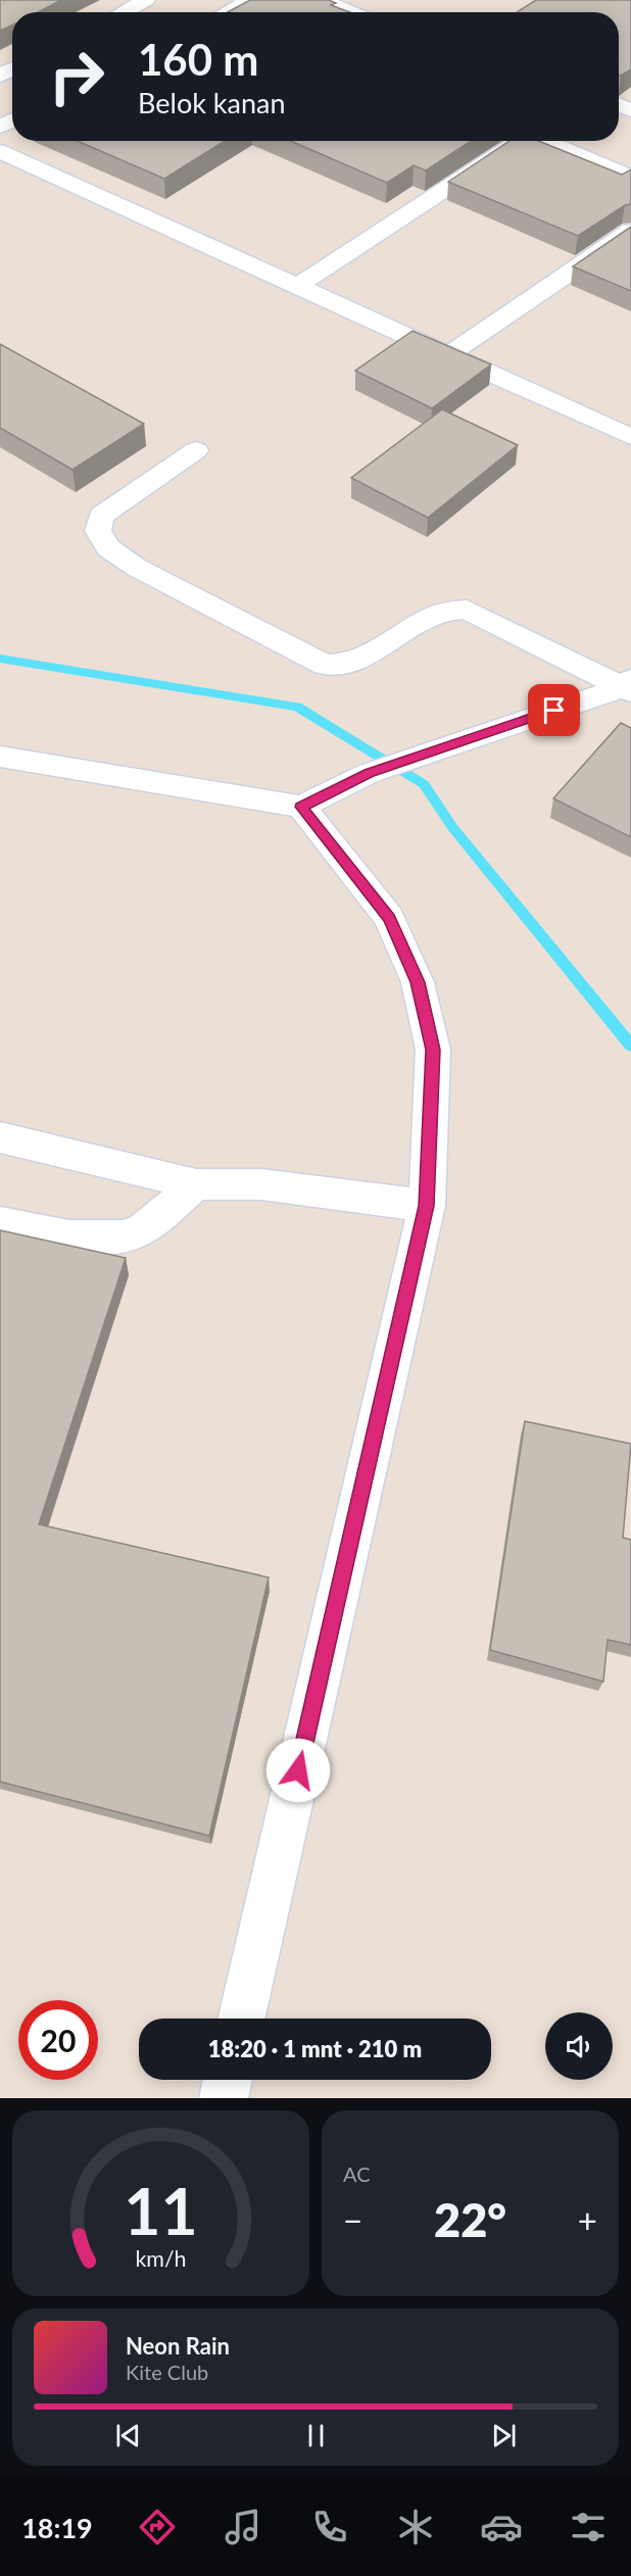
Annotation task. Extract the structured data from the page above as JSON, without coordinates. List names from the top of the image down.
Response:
{
  "page": {
    "turn": ["160 m", "Belok kanan"],
    "limit": "20",
    "trip": "18:20 · 1 mnt · 210 m",
    "tile": "AC",
    "heat": ["−", "22°", "+"],
    "song": ["Neon Rain", "Kite Club"],
    "tabs": "18:19",
    "gauge": ["11", "km/h"]
  }
}
